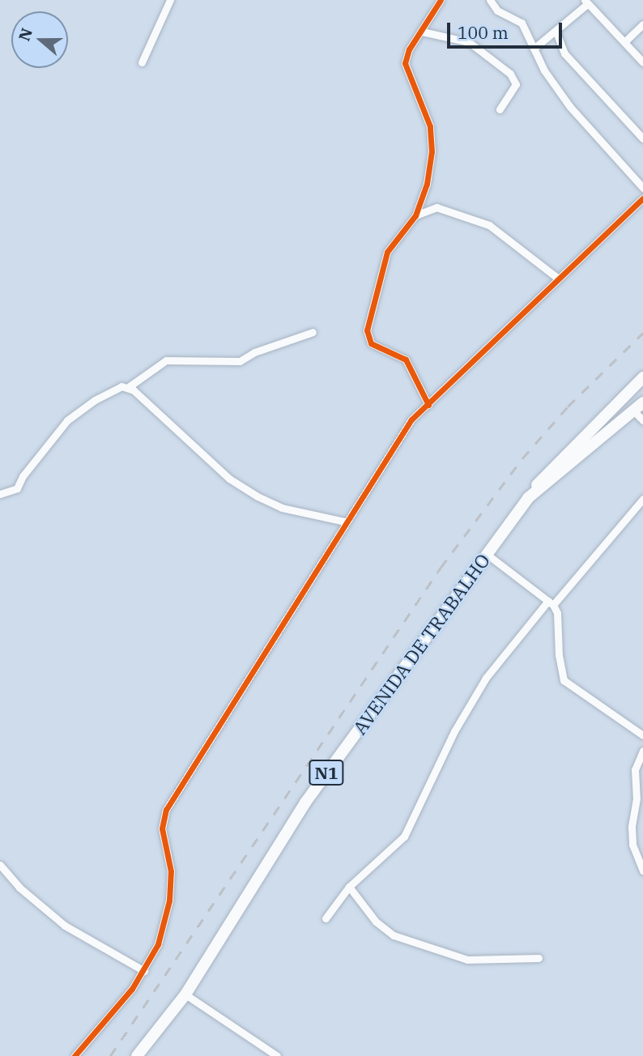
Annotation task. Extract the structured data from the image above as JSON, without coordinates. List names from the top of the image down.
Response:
{
  "streets": {
    "highway": ["AVENIDA DE TRABALHO", "N1"]
  },
  "crossings": [
    ["AVENIDA DE TRABALHO", "N1"]
  ],
  "scale_bar": "100 m",
  "north": "left"
}
